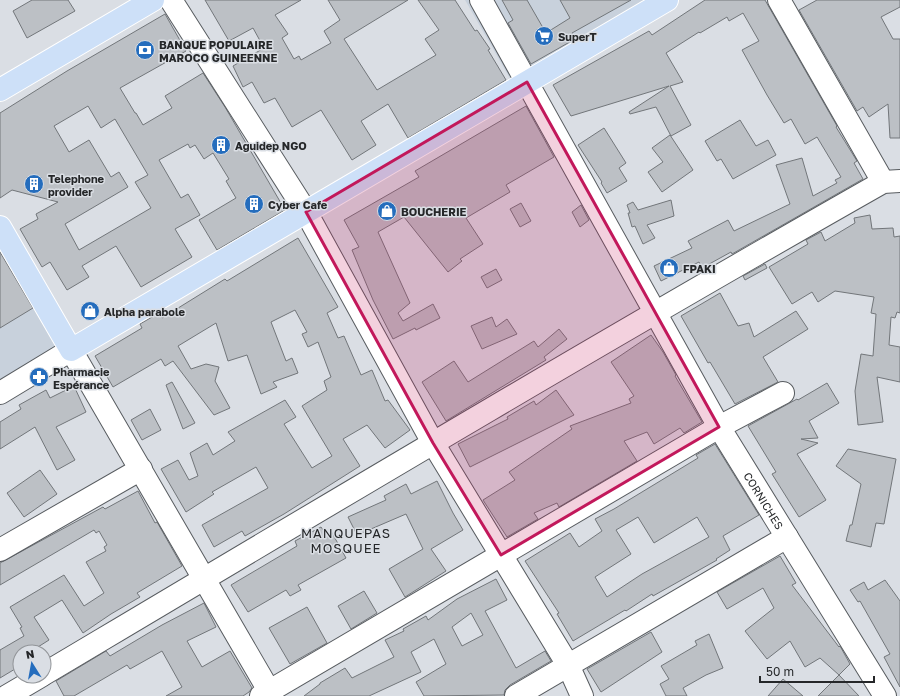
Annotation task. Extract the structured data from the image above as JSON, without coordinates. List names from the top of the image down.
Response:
{
  "streets": {
    "street": ["CORNICHES"]
  },
  "districts": ["MANQUEPAS MOSQUEE"],
  "places": {
    "supermarket": ["SuperT"],
    "bank": ["BANQUE POPULAIRE MAROCO GUINEENNE"],
    "building": ["Aguidep NGO", "Telephone provider", "Cyber Cafe"],
    "shop": ["BOUCHERIE", "FPAKI", "Alpha parabole"],
    "pharmacy": ["Pharmacie Espérance"]
  },
  "scale_bar": "50 m",
  "north": "top"
}
